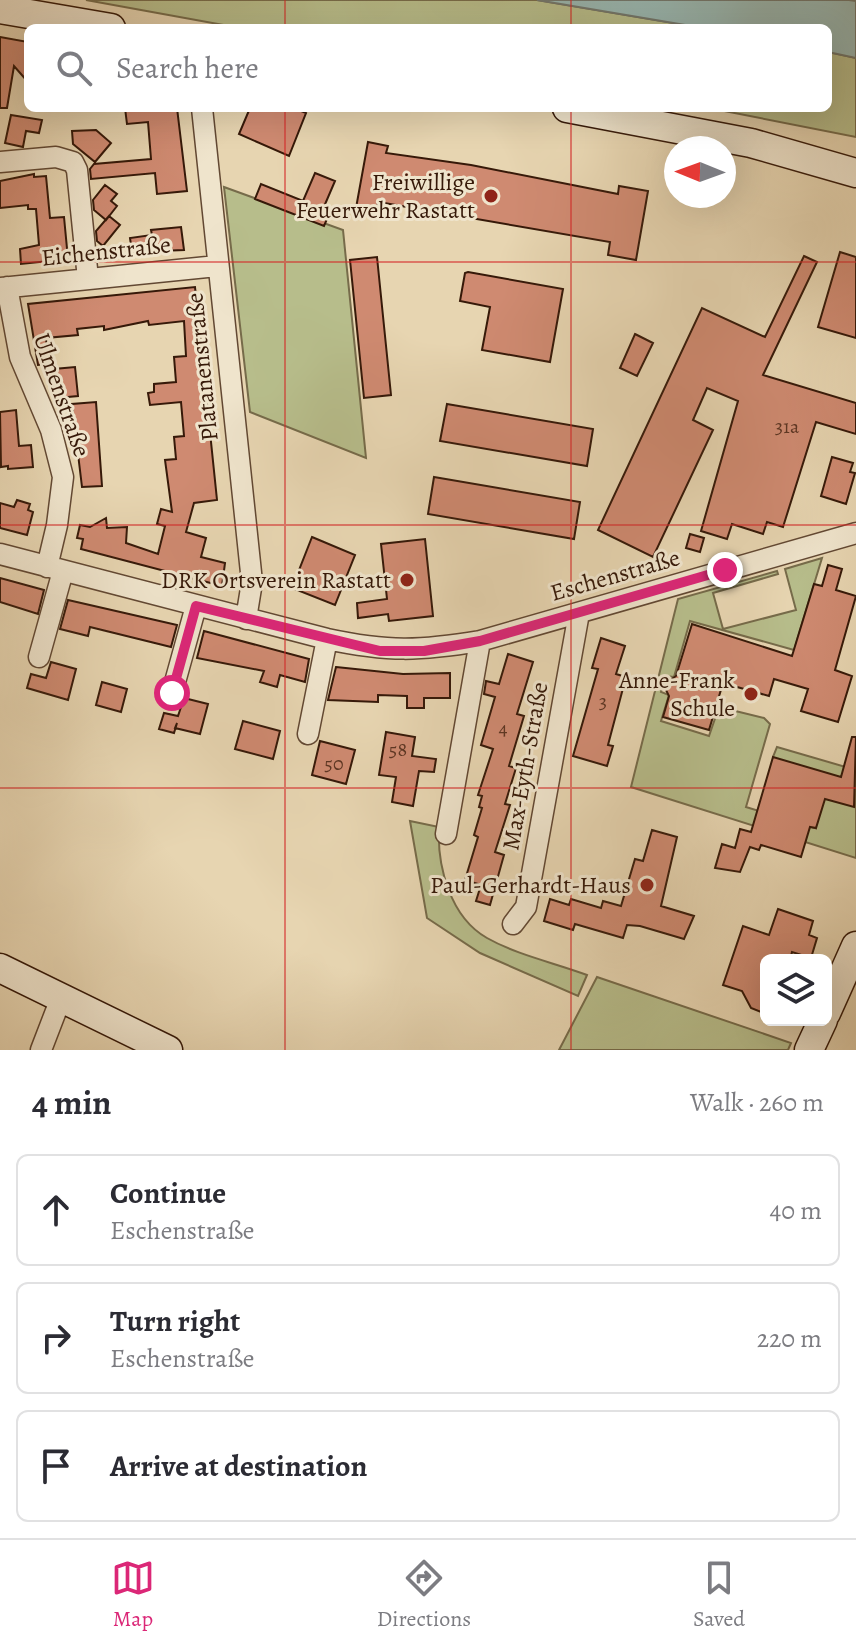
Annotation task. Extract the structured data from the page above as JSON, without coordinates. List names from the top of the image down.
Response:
{
  "streets": {
    "street": [
      "Eichenstraße",
      "Platanenstraße",
      "Ulmenstraße",
      "Eschenstraße",
      "Max-Eyth-Straße"
    ]
  },
  "crossings": [
    ["Eichenstraße", "Platanenstraße"],
    ["Eichenstraße", "Ulmenstraße"],
    ["Platanenstraße", "Eschenstraße"],
    ["Ulmenstraße", "Eschenstraße"],
    ["Eschenstraße", "Max-Eyth-Straße"]
  ],
  "places": [
    "Freiwillige Feuerwehr Rastatt",
    "DRK Ortsverein Rastatt",
    "Anne-Frank Schule",
    "Paul-Gerhardt-Haus"
  ],
  "house_numbers": [
    "31a",
    "3",
    "4",
    "58",
    "50"
  ],
  "north": "left",
  "page": {
    "search": "Search here",
    "heading": ["4 min", "Walk · 260 m"],
    "list": [
      ["Continue", "Eschenstraße", "40 m"],
      ["Turn right", "Eschenstraße", "220 m"],
      "Arrive at destination"
    ],
    "nav": ["Map", "Directions", "Saved"]
  }
}
